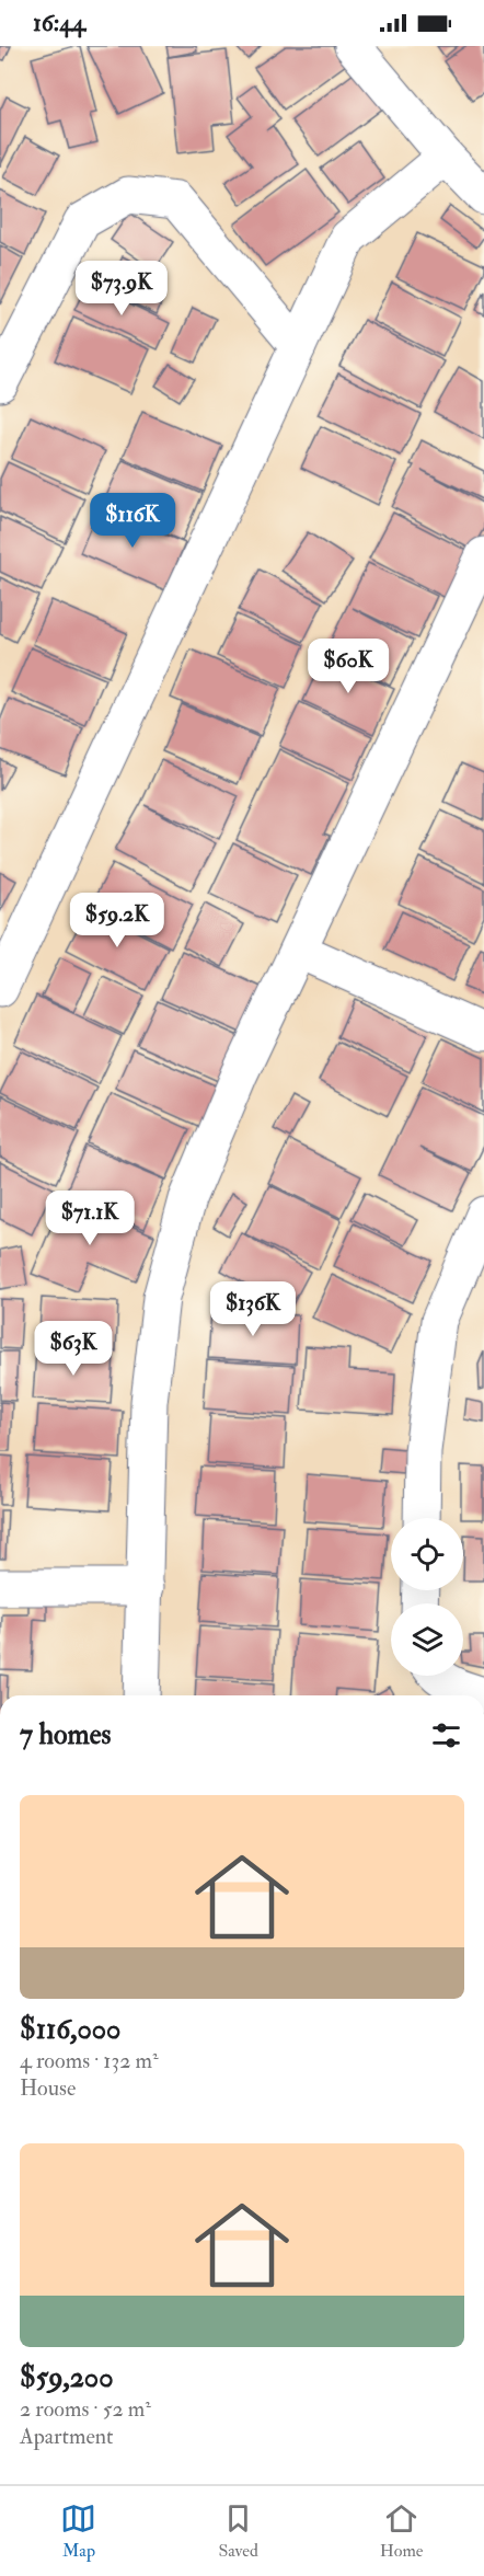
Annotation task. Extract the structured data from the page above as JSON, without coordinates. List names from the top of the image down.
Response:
{
  "page": {
    "status": "16:44",
    "price": [
      "$73.9K",
      "$116K",
      "$60K",
      "$59.2K",
      "$71.1K",
      "$136K",
      "$63K"
    ],
    "heading": "7 homes",
    "list": [
      {
        "name": "$116,000",
        "note": "4 rooms · 132 m² · House"
      },
      {
        "name": "$59,200",
        "note": "2 rooms · 52 m² · Apartment"
      }
    ],
    "tabs": ["Map", "Saved", "Home"]
  }
}
